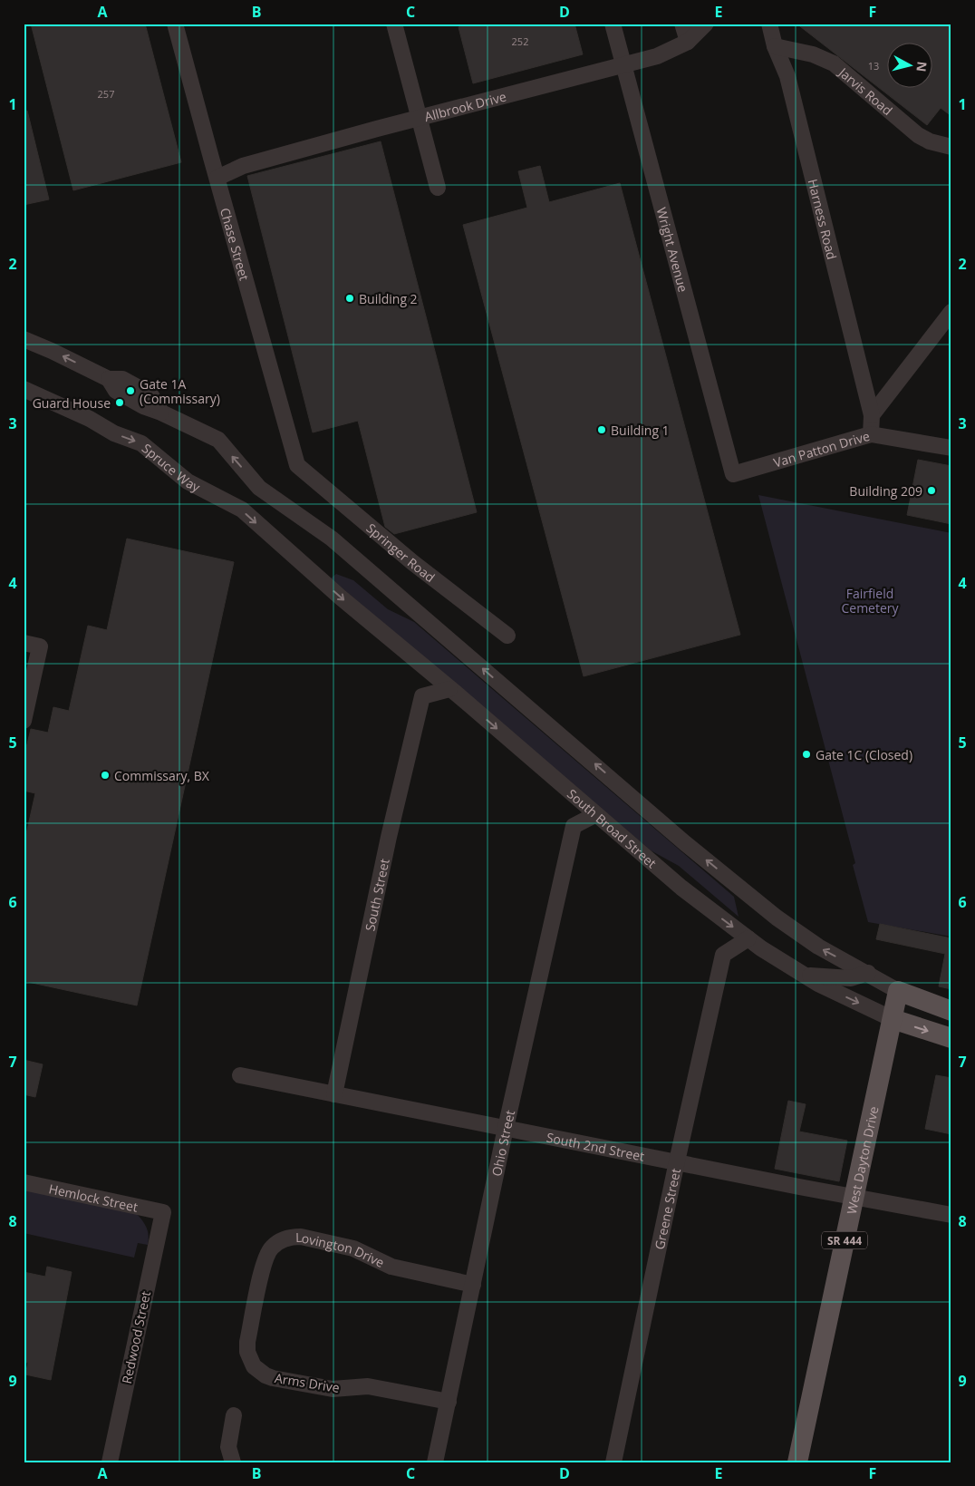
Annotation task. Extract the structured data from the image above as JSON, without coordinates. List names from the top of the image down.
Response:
{
  "streets": {
    "main road": ["South Broad Street", "West Dayton Drive", "SR 444"],
    "street": [
      "Jarvis Road",
      "Allbrook Drive",
      "Harness Road",
      "Chase Street",
      "Wright Avenue",
      "Van Patton Drive",
      "Spruce Way",
      "Springer Road",
      "South Street",
      "Ohio Street",
      "South 2nd Street",
      "Hemlock Street",
      "Greene Street",
      "Lovington Drive",
      "Redwood Street",
      "Arms Drive"
    ]
  },
  "crossings": [
    ["Jarvis Road", "Harness Road"],
    ["Allbrook Drive", "Chase Street"],
    ["Allbrook Drive", "Wright Avenue"],
    ["Harness Road", "Van Patton Drive"],
    ["Chase Street", "Springer Road"],
    ["Wright Avenue", "Van Patton Drive"],
    ["Spruce Way", "South Broad Street"],
    ["South Broad Street", "South Street"],
    ["South Broad Street", "Ohio Street"],
    ["South Broad Street", "West Dayton Drive"],
    ["South Broad Street", "Greene Street"],
    ["South Street", "South 2nd Street"],
    ["Ohio Street", "South 2nd Street"],
    ["Ohio Street", "Lovington Drive"],
    ["Ohio Street", "Arms Drive"],
    ["South 2nd Street", "West Dayton Drive"],
    ["South 2nd Street", "Greene Street"],
    ["Hemlock Street", "Redwood Street"],
    ["Lovington Drive", "Arms Drive"]
  ],
  "parks": ["Fairfield Cemetery"],
  "places": [
    "Building 2",
    "Gate 1A (Commissary)",
    "Guard House",
    "Building 1",
    "Building 209",
    "Gate 1C (Closed)",
    "Commissary, BX"
  ],
  "house_numbers": ["252", "13", "257"],
  "north": "right",
  "grid": {
    "columns": [
      "A",
      "B",
      "C",
      "D",
      "E",
      "F"
    ],
    "rows": [
      "1",
      "2",
      "3",
      "4",
      "5",
      "6",
      "7",
      "8",
      "9"
    ]
  }
}
